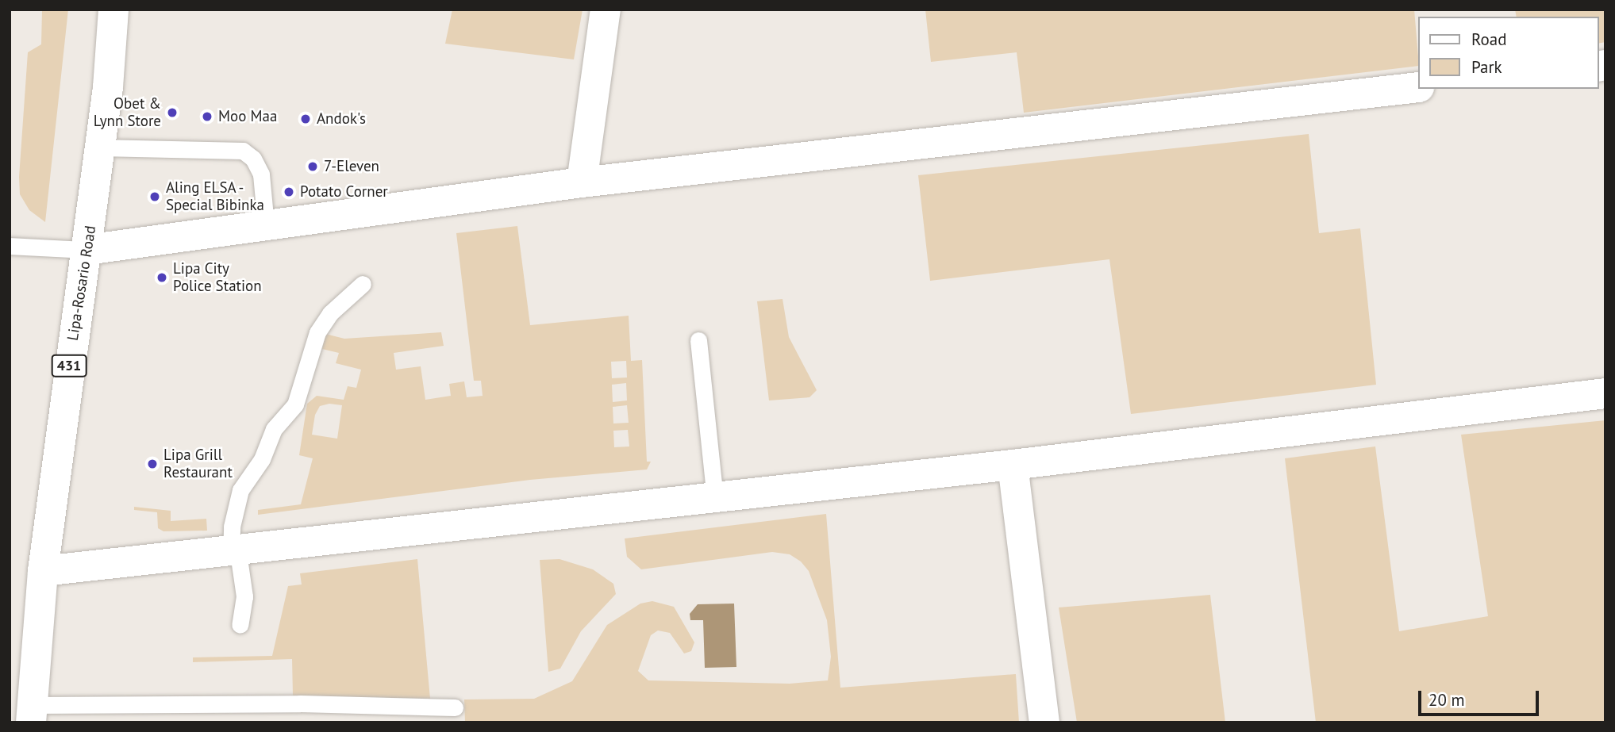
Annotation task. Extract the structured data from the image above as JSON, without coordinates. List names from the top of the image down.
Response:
{
  "streets": {
    "street": ["Lipa-Rosario Road", "431"]
  },
  "places": [
    "Obet & Lynn Store",
    "Moo Maa",
    "Andok's",
    "7-Eleven",
    "Potato Corner",
    "Aling ELSA - Special Bibinka",
    "Lipa City Police Station",
    "Lipa Grill Restaurant"
  ],
  "legend": ["Road", "Park"],
  "scale_bar": "20 m"
}
